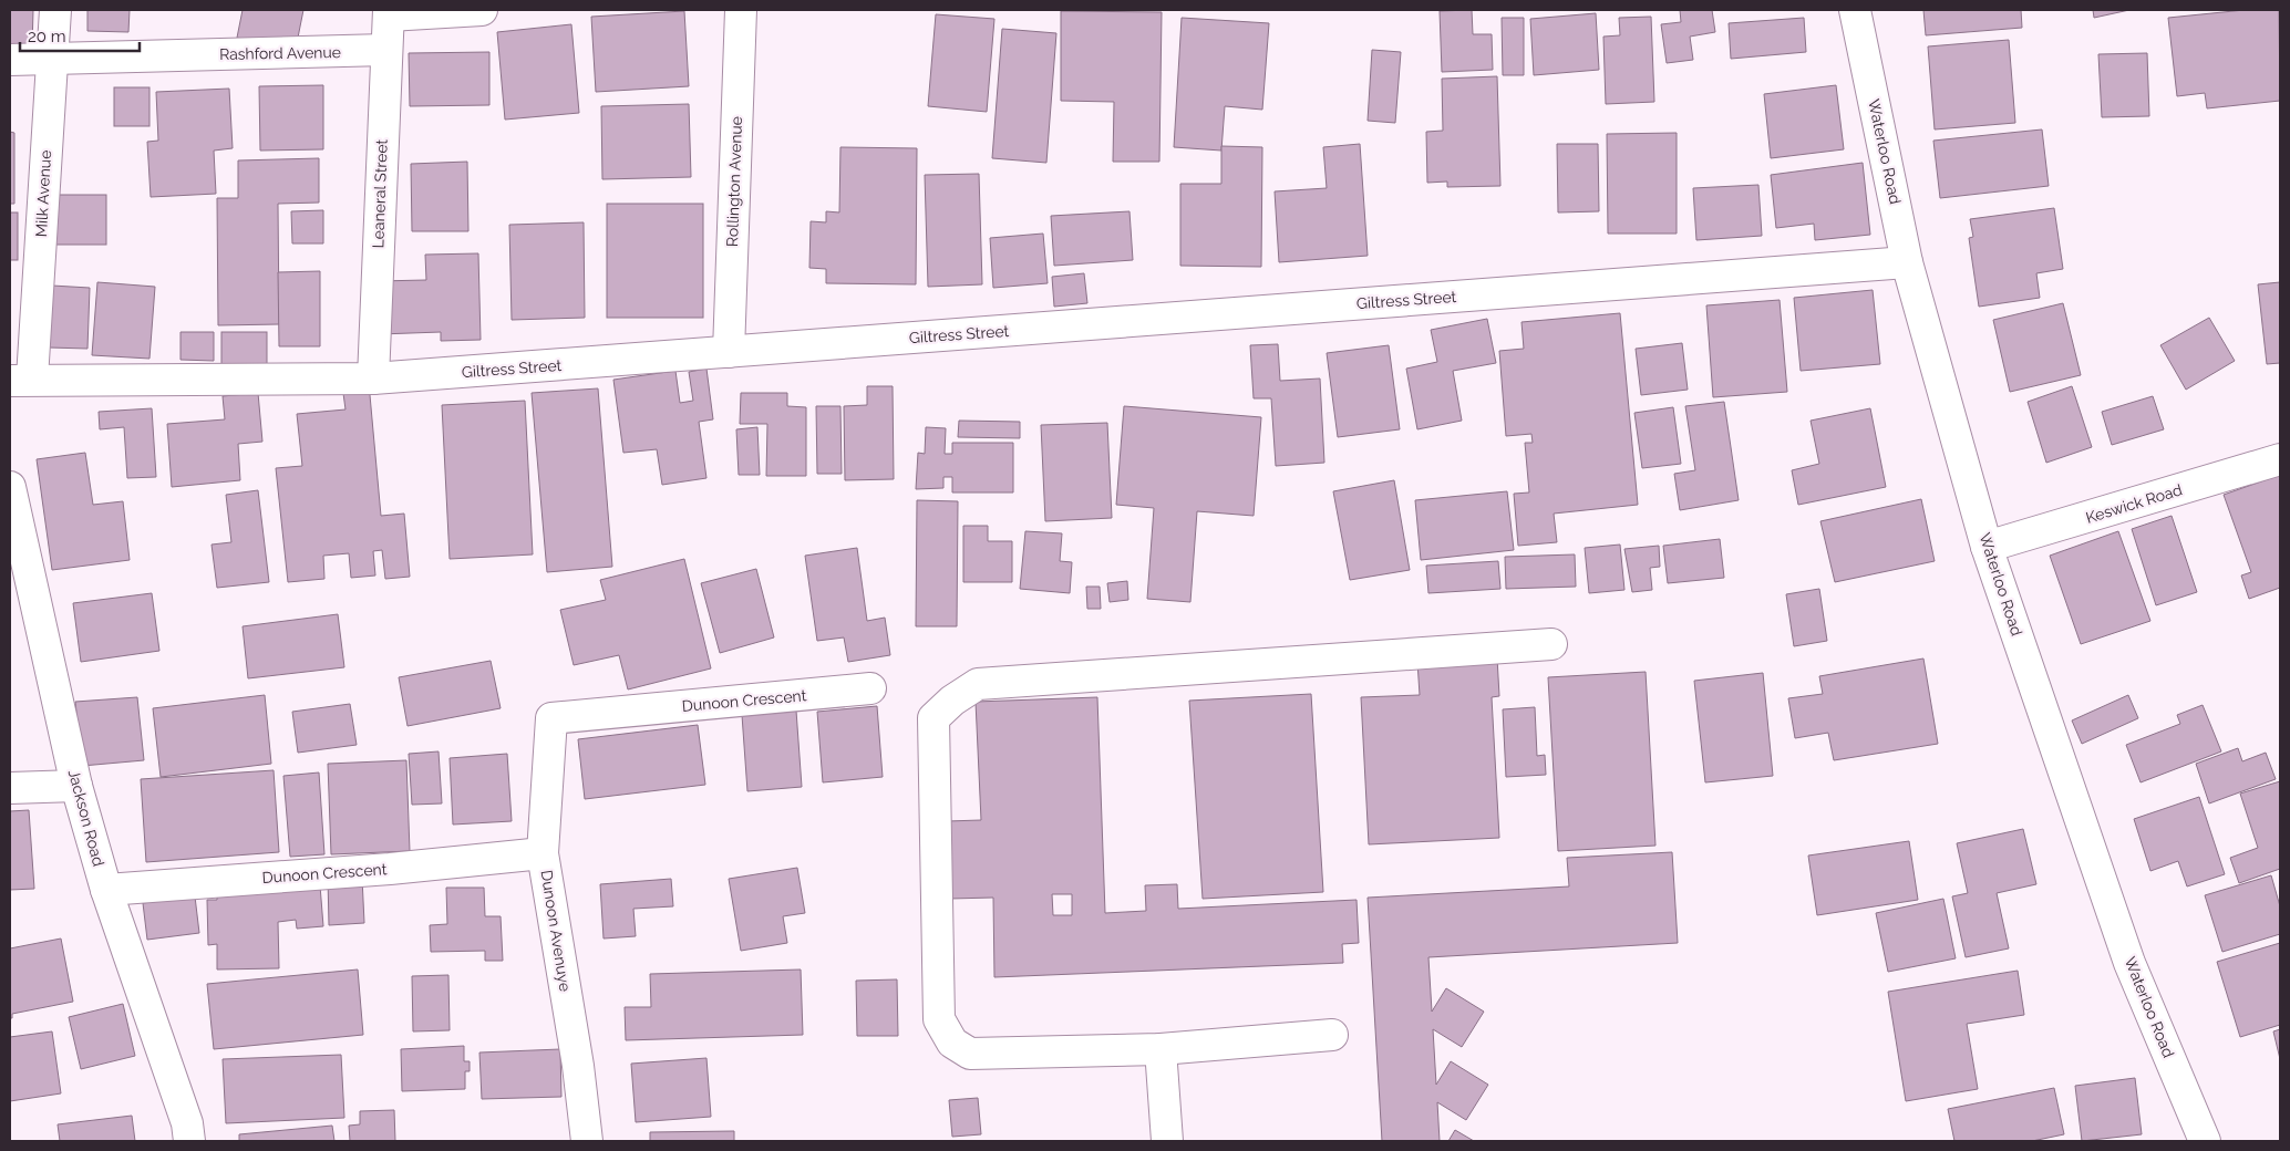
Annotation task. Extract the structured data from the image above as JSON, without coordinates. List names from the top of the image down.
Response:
{
  "streets": {
    "street": [
      "Rashford Avenue",
      "Waterloo Road",
      "Rollington Avenue",
      "Milk Avenue",
      "Leaneral Street",
      "Giltress Street",
      "Keswick Road",
      "Dunoon Crescent",
      "Jackson Road",
      "Dunoon Avenuye"
    ]
  },
  "crossings": [
    ["Rashford Avenue", "Milk Avenue"],
    ["Rashford Avenue", "Leaneral Street"],
    ["Waterloo Road", "Giltress Street"],
    ["Waterloo Road", "Keswick Road"],
    ["Rollington Avenue", "Giltress Street"],
    ["Milk Avenue", "Giltress Street"],
    ["Leaneral Street", "Giltress Street"],
    ["Dunoon Crescent", "Jackson Road"],
    ["Dunoon Crescent", "Dunoon Avenuye"]
  ],
  "scale_bar": "20 m"
}
